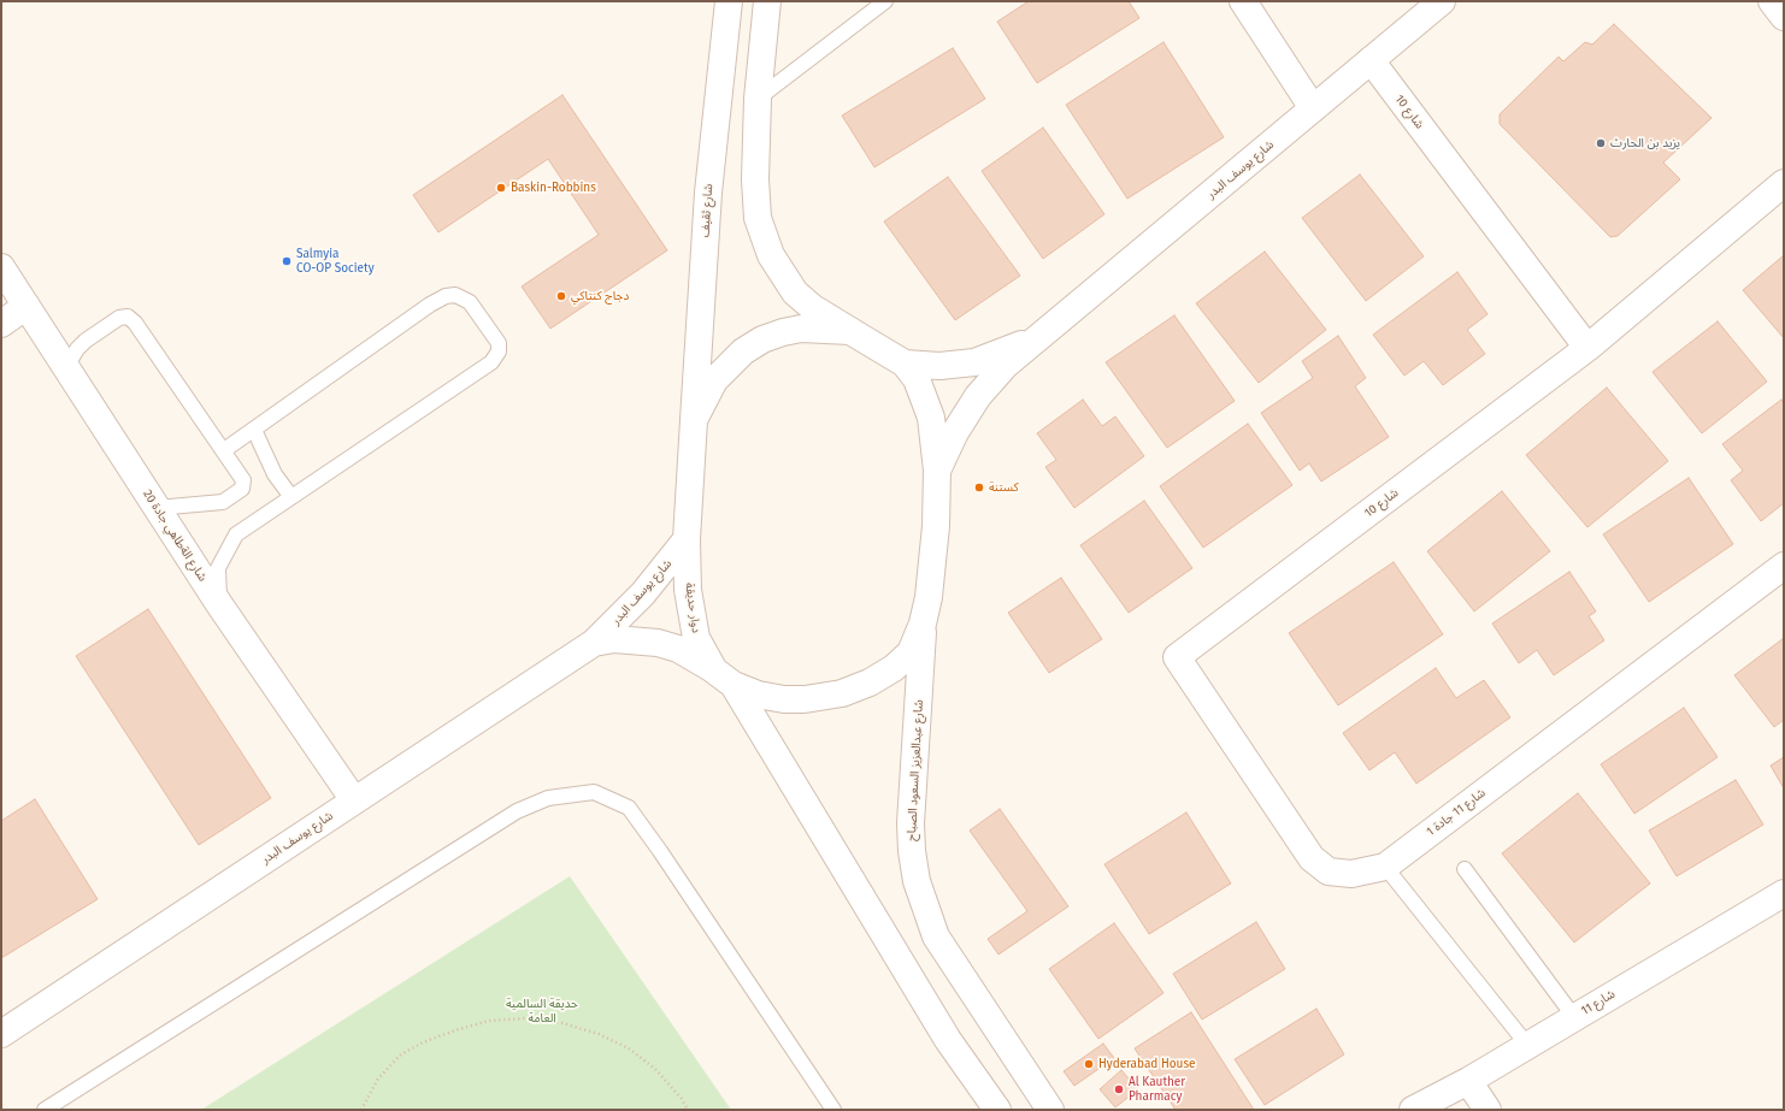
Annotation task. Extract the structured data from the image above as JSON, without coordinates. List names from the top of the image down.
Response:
{
  "streets": {
    "street": [
      "شارع 10",
      "شارع يوسف البدر",
      "شارع ثقيف",
      "شارع الةطاهي جادة 20",
      "دوار حديقة",
      "شارع عبدالعزيز السعود الصباح",
      "شارع 11 جادة 1",
      "شارع 11"
    ]
  },
  "crossings": [
    ["شارع 10", "شارع يوسف البدر"],
    ["شارع 10", "شارع 11 جادة 1"],
    ["شارع يوسف البدر", "شارع الةطاهي جادة 20"],
    ["شارع يوسف البدر", "دوار حديقة"],
    ["شارع ثقيف", "دوار حديقة"],
    ["دوار حديقة", "شارع عبدالعزيز السعود الصباح"]
  ],
  "parks": ["حديقة السالمية العامة"],
  "places": [
    "يزيد بن الحارث",
    "Baskin-Robbins",
    "Salmyia CO-OP Society",
    "دجاج كنتاكي",
    "كستنة",
    "Hyderabad House",
    "Al Kauther Pharmacy"
  ]
}
